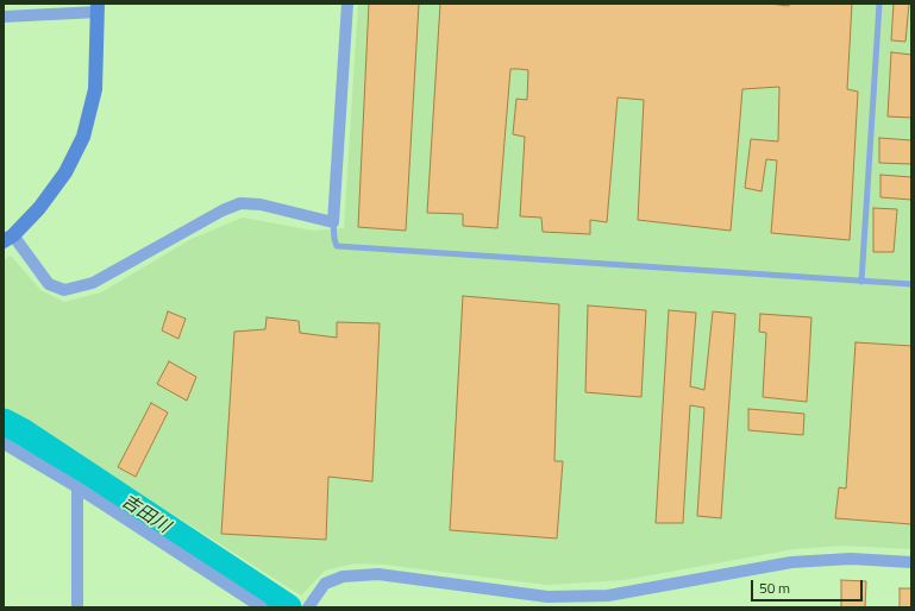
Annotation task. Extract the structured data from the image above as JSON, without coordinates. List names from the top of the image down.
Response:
{
  "water": ["吉田川"],
  "scale_bar": "50 m"
}
